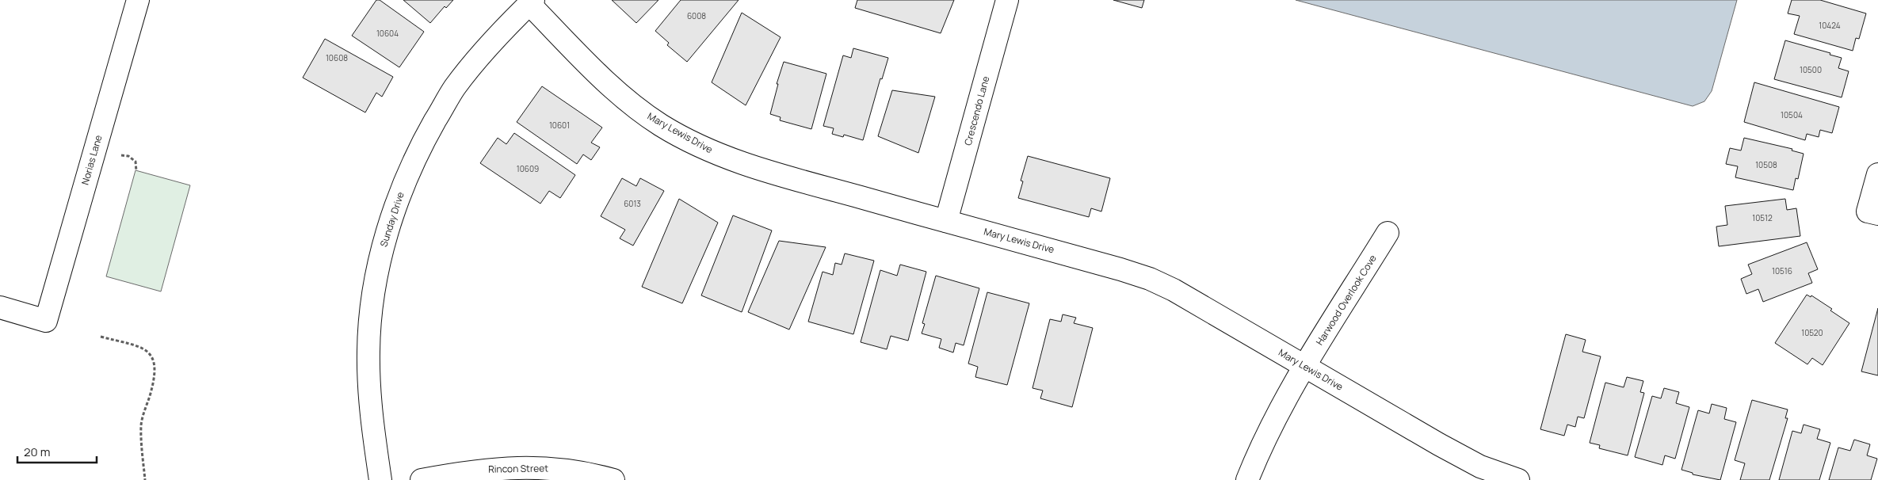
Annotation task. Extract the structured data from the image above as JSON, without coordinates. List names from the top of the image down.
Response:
{
  "streets": {
    "street": [
      "Crescendo Lane",
      "Mary Lewis Drive",
      "Norias Lane",
      "Sunday Drive",
      "Harwood Overlook Cove",
      "Rincon Street"
    ]
  },
  "crossings": [
    ["Crescendo Lane", "Mary Lewis Drive"],
    ["Mary Lewis Drive", "Sunday Drive"],
    ["Mary Lewis Drive", "Harwood Overlook Cove"]
  ],
  "house_numbers": [
    "6008",
    "10424",
    "10604",
    "10608",
    "10500",
    "10504",
    "10601",
    "10508",
    "10609",
    "6013",
    "10512",
    "10516",
    "10520"
  ],
  "scale_bar": "20 m"
}
